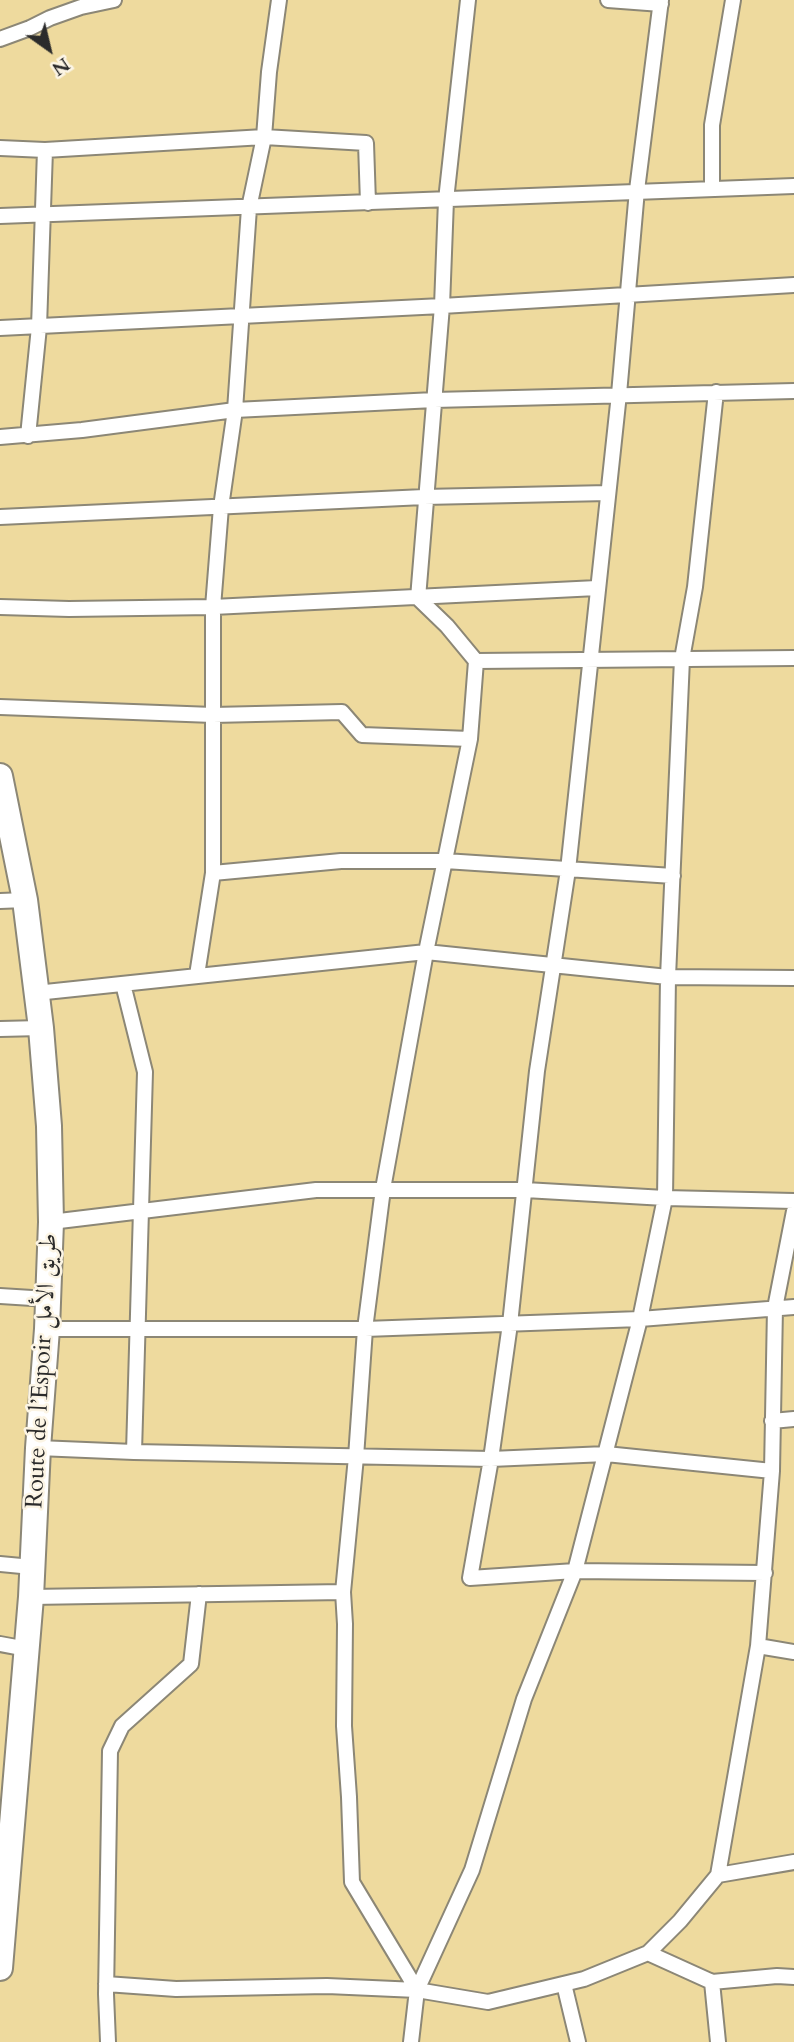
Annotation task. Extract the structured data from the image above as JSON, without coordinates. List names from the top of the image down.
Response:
{
  "streets": {
    "highway": ["Route de l’Espoir طريق الأمل"]
  },
  "north": "bottom right"
}
